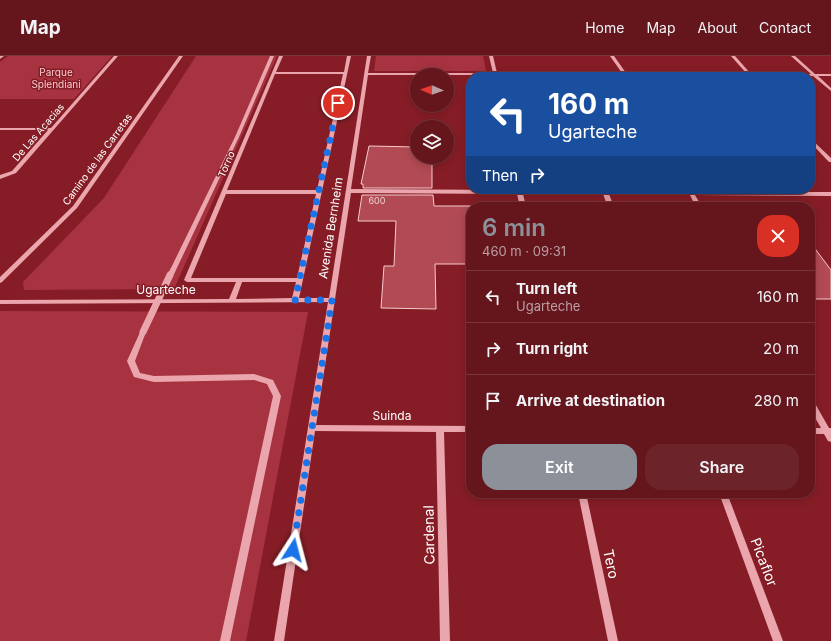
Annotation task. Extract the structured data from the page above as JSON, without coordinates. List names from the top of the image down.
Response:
{
  "streets": {
    "street": [
      "De Las Acacias",
      "Camino de las Carretas",
      "Torno",
      "Avenida Bernheim",
      "Ugarteche",
      "Suinda",
      "Cardenal",
      "Picaflor",
      "Tero"
    ]
  },
  "crossings": [
    ["Avenida Bernheim", "Ugarteche"],
    ["Avenida Bernheim", "Suinda"],
    ["Suinda", "Cardenal"]
  ],
  "parks": ["Parque Splendiani"],
  "house_numbers": ["600"],
  "north": "left",
  "page": {
    "header": "Map",
    "nav": [
      "Home",
      "Map",
      "About",
      "Contact"
    ],
    "turn": ["160 m", "Ugarteche"],
    "then": "Then",
    "heading": ["6 min", "460 m · 09:31"],
    "list": [
      {
        "name": "Turn left",
        "note": "Ugarteche",
        "value": "160 m"
      },
      {
        "name": "Turn right",
        "value": "20 m"
      },
      {
        "name": "Arrive at destination",
        "value": "280 m"
      }
    ],
    "buttons": ["Exit", "Share"]
  }
}
